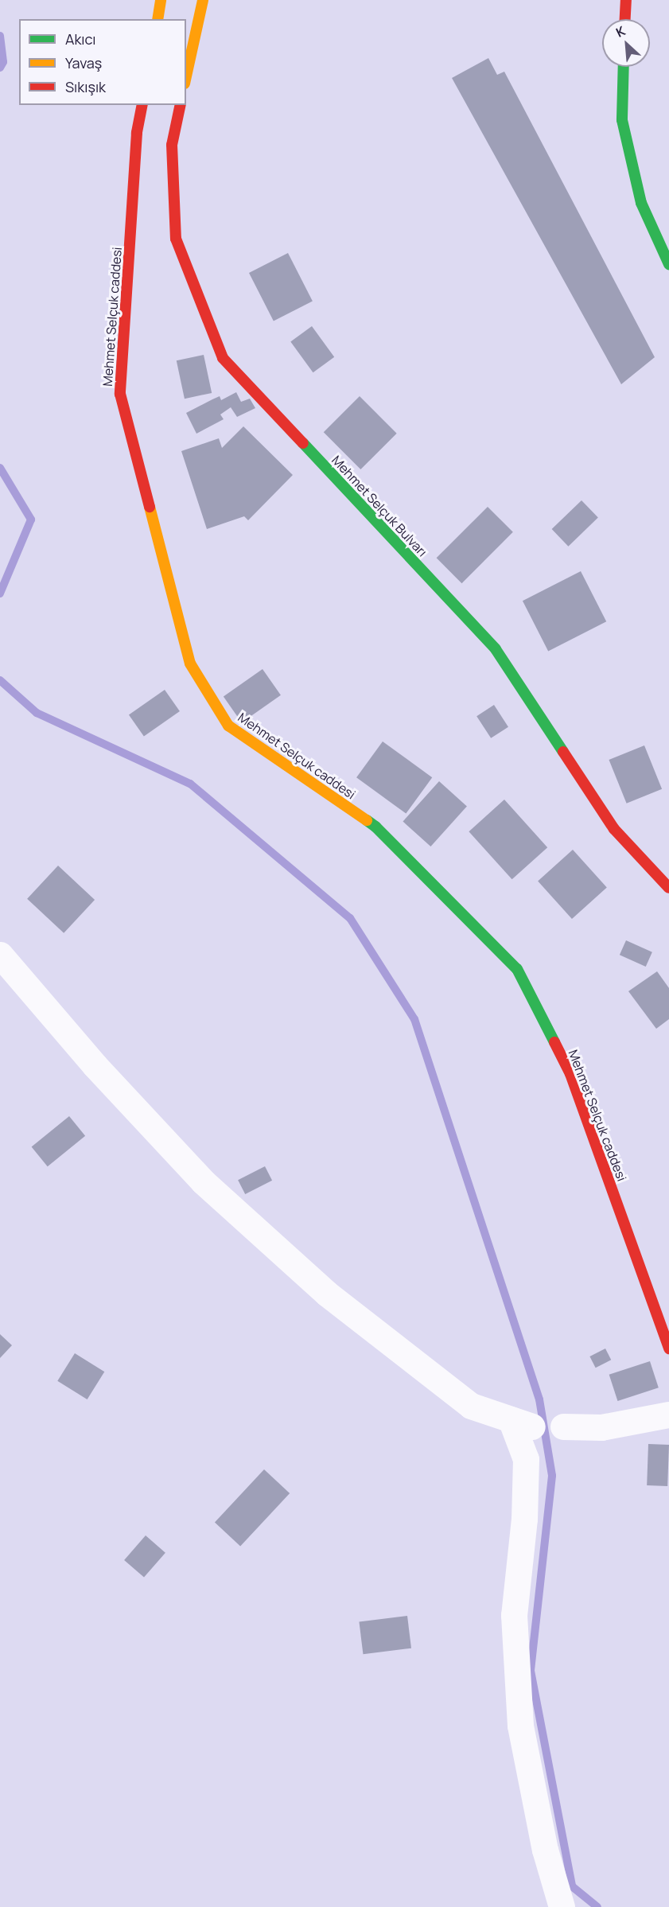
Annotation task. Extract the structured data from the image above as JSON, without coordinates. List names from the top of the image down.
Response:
{
  "streets": {
    "main road": ["Mehmet Selçuk caddesi", "Mehmet Selçuk Bulvarı"]
  },
  "legend": ["Akıcı", "Yavaş", "Sıkışık"],
  "north": "top left"
}
